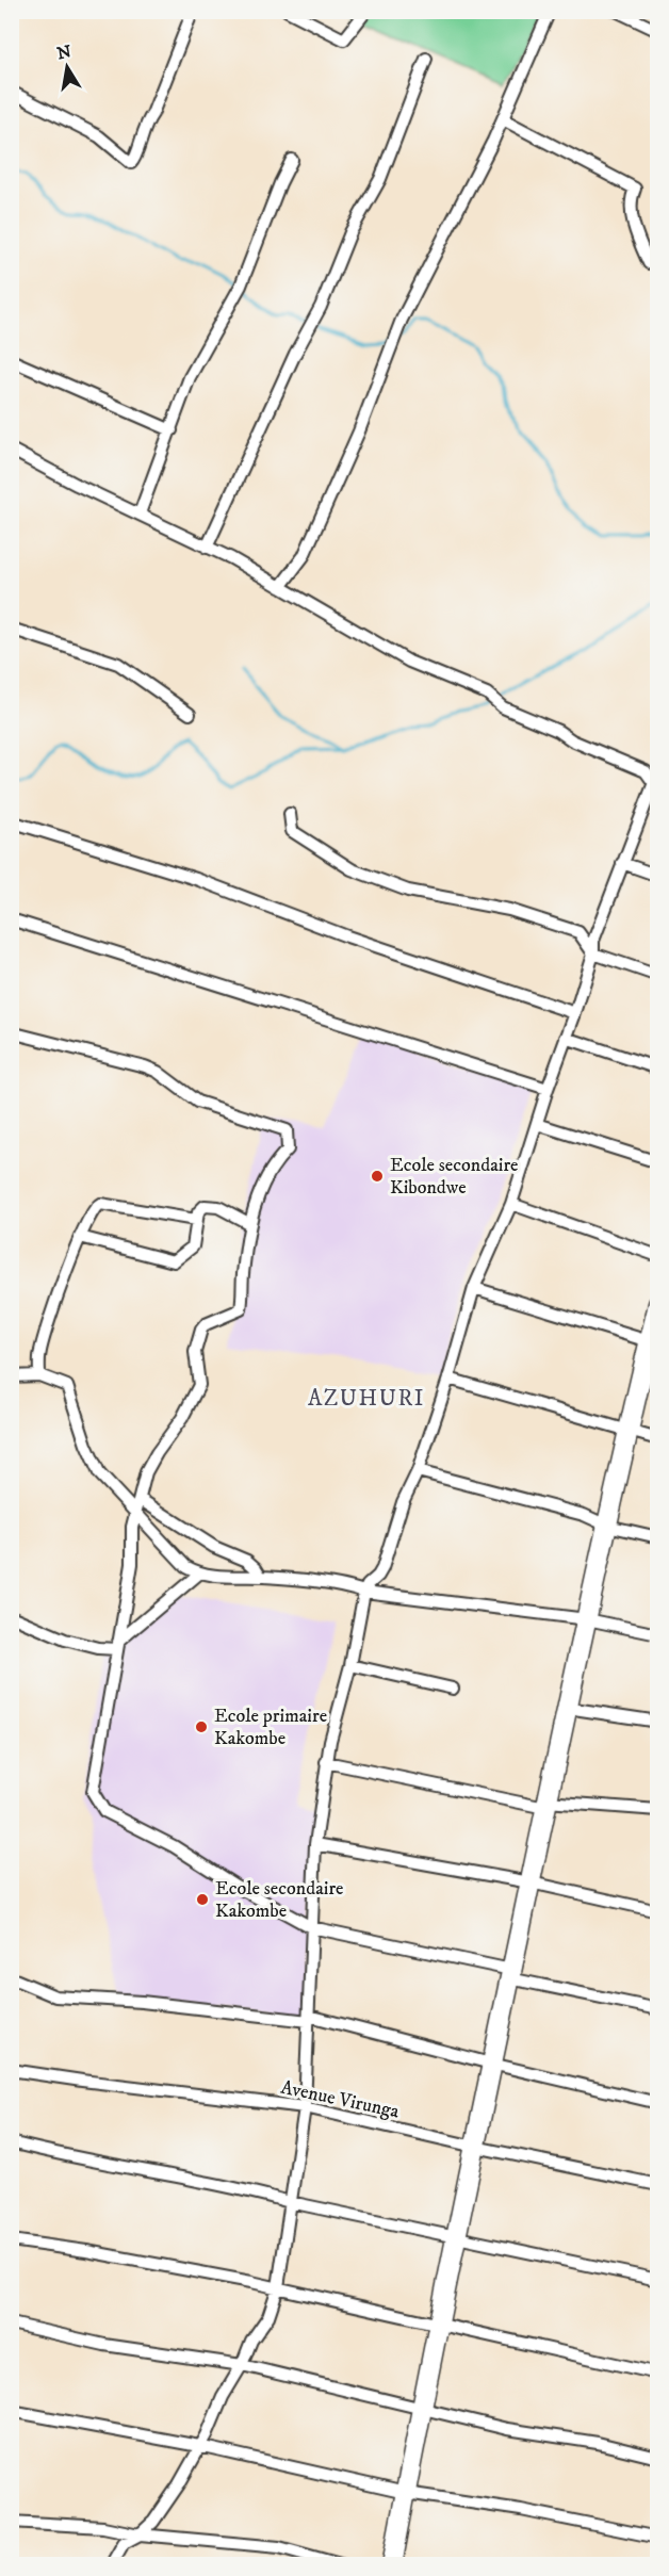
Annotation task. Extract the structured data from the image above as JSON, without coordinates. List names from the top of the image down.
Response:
{
  "streets": {
    "street": ["Avenue Virunga"]
  },
  "districts": ["AZUHURI"],
  "places": ["Ecole secondaire Kibondwe", "Ecole primaire Kakombe", "Ecole secondaire Kakombe"],
  "north": "top"
}
